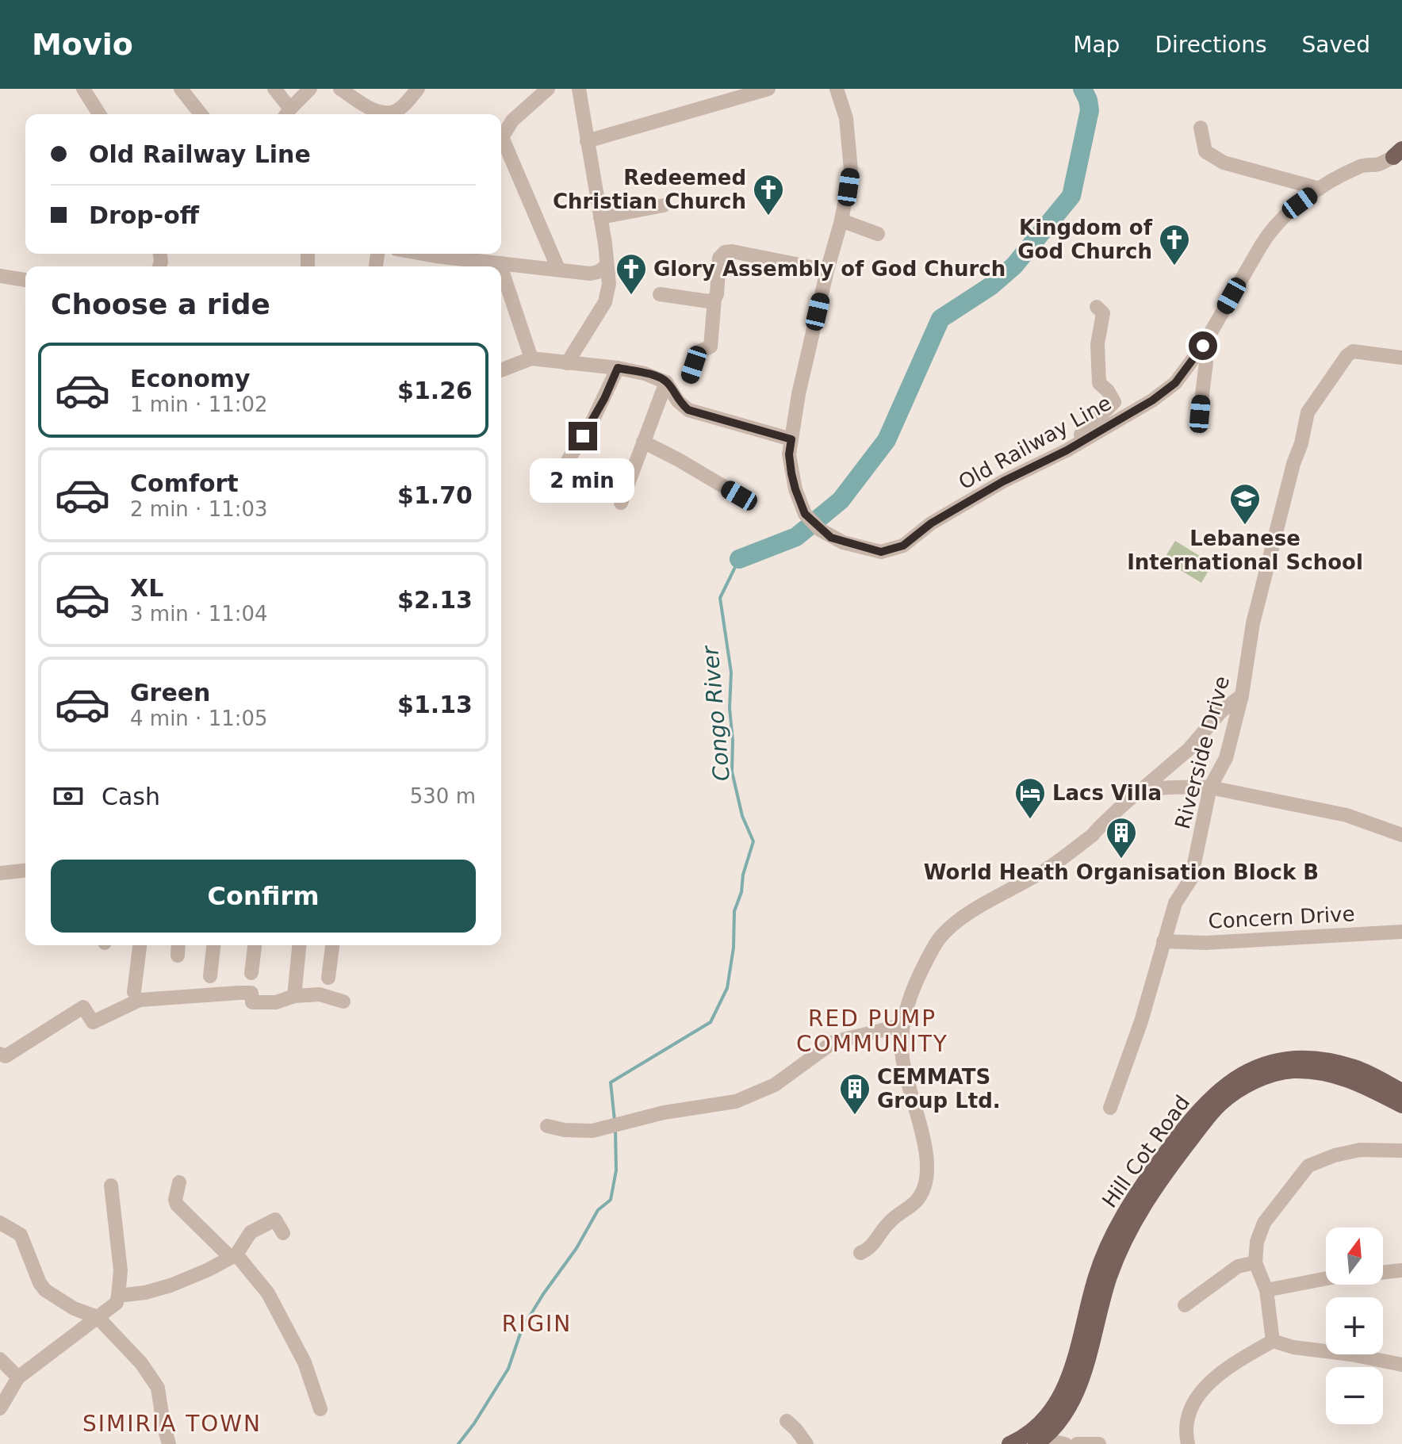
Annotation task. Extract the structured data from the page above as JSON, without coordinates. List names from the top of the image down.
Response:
{
  "streets": {
    "main road": ["Hill Cot Road"],
    "street": ["Old Railway Line", "Riverside Drive", "Concern Drive"]
  },
  "crossings": [
    ["Riverside Drive", "Concern Drive"]
  ],
  "districts": ["RED PUMP COMMUNITY", "RIGIN", "SIMIRIA TOWN"],
  "water": ["Congo River"],
  "places": {
    "church": ["Redeemed Christian Church", "Kingdom of God Church", "Glory Assembly of God Church"],
    "school or university": ["Lebanese International School"],
    "hotel": ["Lacs Villa"],
    "building": ["World Heath Organisation Block B", "CEMMATS Group Ltd."]
  },
  "north": "top",
  "page": {
    "header": "Movio",
    "nav": ["Map", "Directions", "Saved"],
    "banner": ["Old Railway Line", "Drop-off"],
    "heading": "Choose a ride",
    "list": [
      {
        "name": "Economy",
        "note": "1 min · 11:02",
        "value": "$1.26"
      },
      {
        "name": "Comfort",
        "note": "2 min · 11:03",
        "value": "$1.70"
      },
      {
        "name": "XL",
        "note": "3 min · 11:04",
        "value": "$2.13"
      },
      {
        "name": "Green",
        "note": "4 min · 11:05",
        "value": "$1.13"
      }
    ],
    "bubble": "2 min",
    "pay": ["Cash", "530 m"],
    "buttons": "Confirm",
    "map_buttons": ["+", "−"]
  }
}
